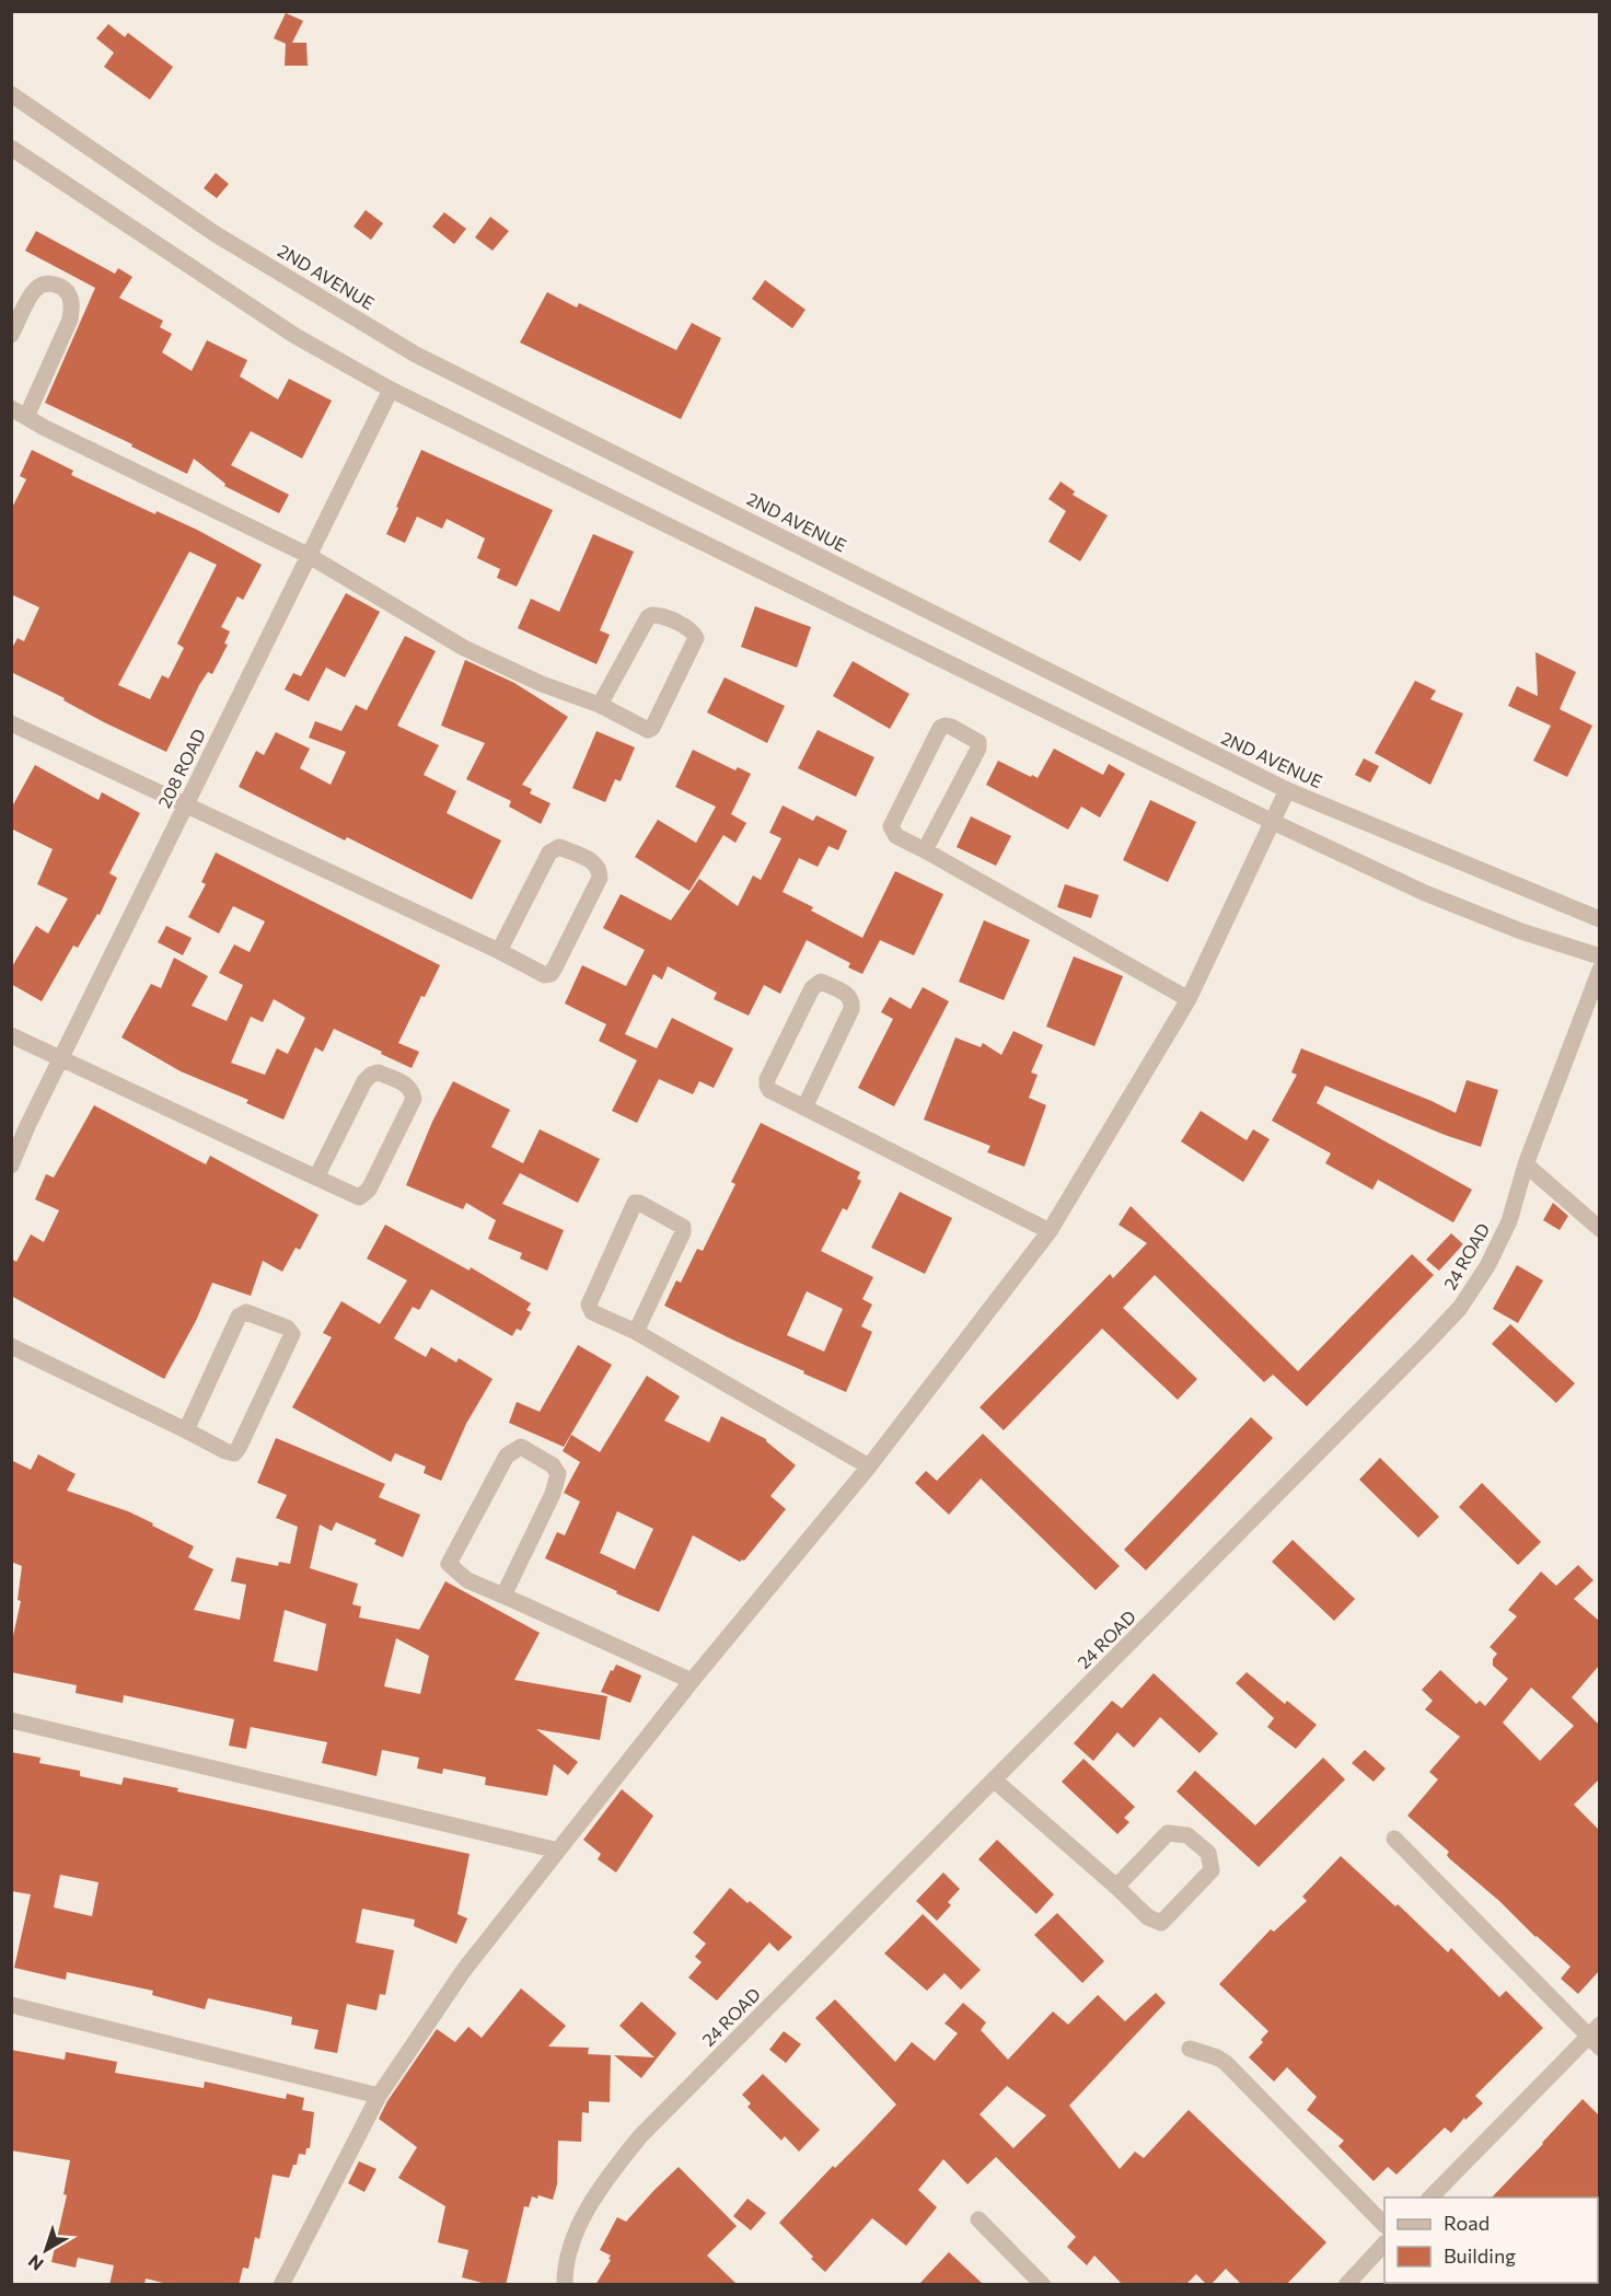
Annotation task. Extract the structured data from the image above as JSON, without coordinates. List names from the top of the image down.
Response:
{
  "streets": {
    "street": ["2ND AVENUE", "208 ROAD", "24 ROAD"]
  },
  "legend": ["Road", "Building"],
  "north": "bottom left"
}
